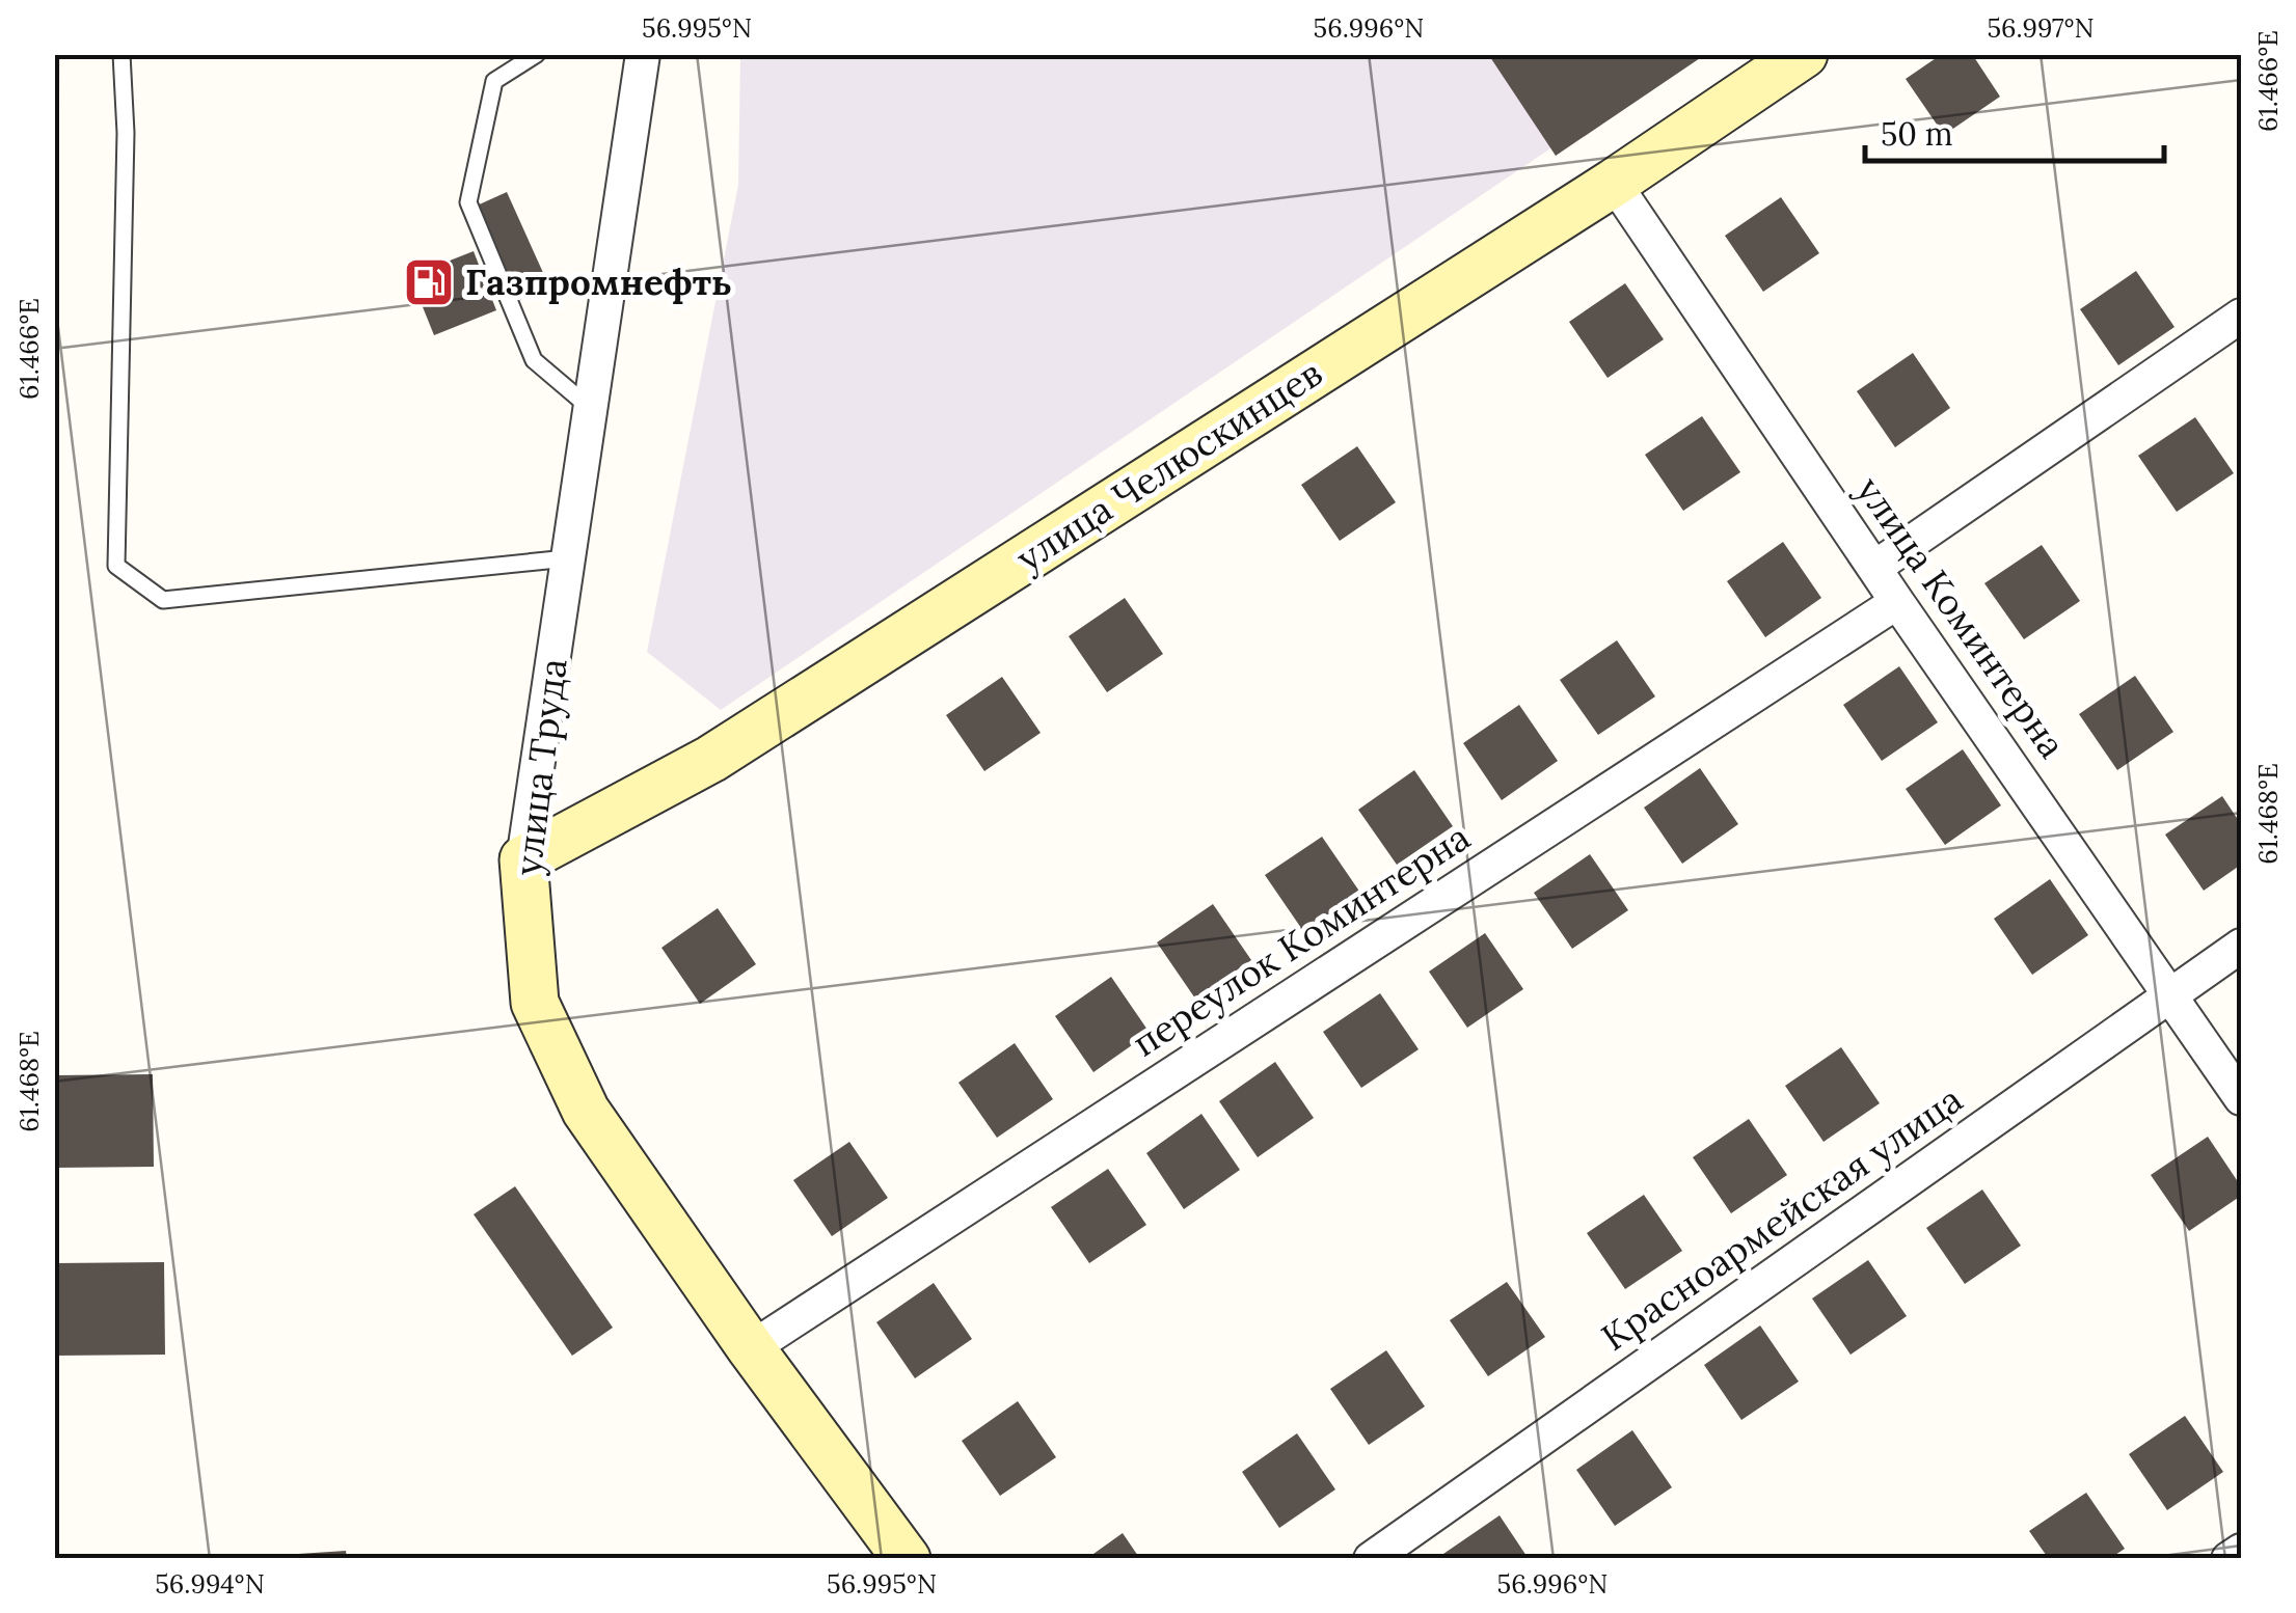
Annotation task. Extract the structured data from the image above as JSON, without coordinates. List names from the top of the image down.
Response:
{
  "streets": {
    "street": [
      "улица Челюскинцев",
      "улица Коминтерна",
      "улица Труда",
      "переулок Коминтерна",
      "Красноармейская улица"
    ]
  },
  "crossings": [
    ["улица Челюскинцев", "улица Коминтерна"],
    ["улица Челюскинцев", "улица Труда"],
    ["улица Коминтерна", "переулок Коминтерна"],
    ["улица Коминтерна", "Красноармейская улица"],
    ["улица Труда", "переулок Коминтерна"]
  ],
  "places": {
    "fuel station": ["Газпромнефть"]
  },
  "scale_bar": "50 m",
  "coordinates": [
    "56.995°N",
    "56.996°N",
    "56.997°N",
    "61.466°E",
    "61.468°E",
    "56.994°N"
  ]
}
